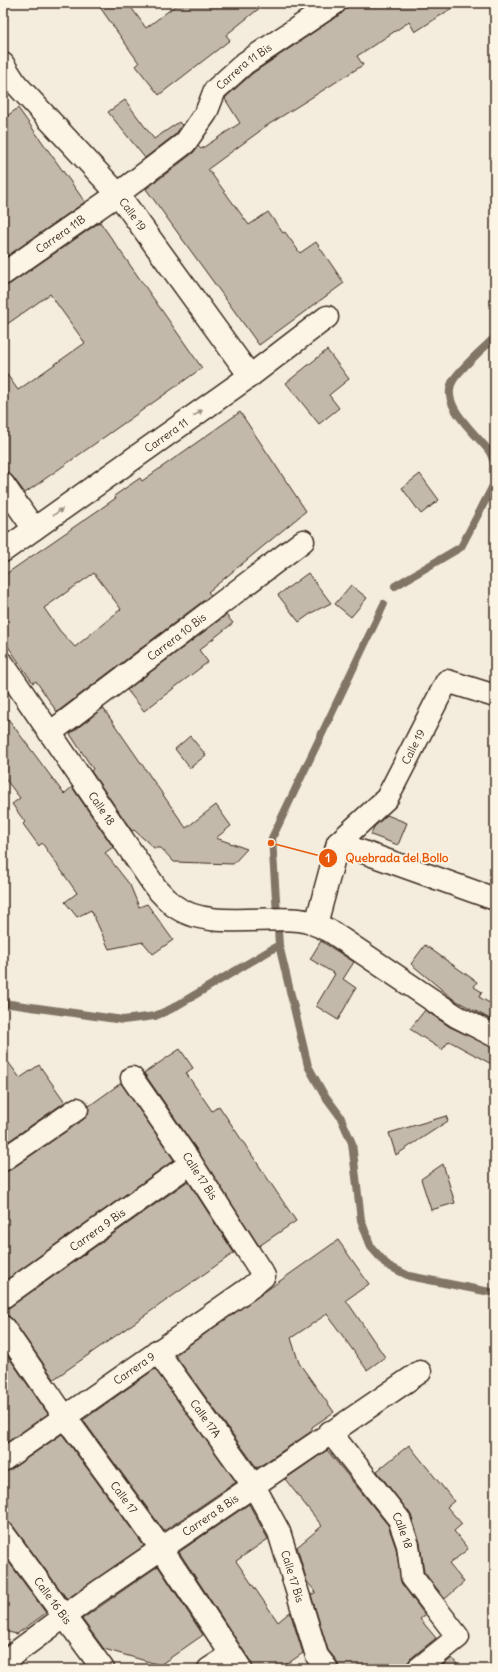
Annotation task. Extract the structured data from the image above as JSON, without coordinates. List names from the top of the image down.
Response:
{
  "streets": {
    "street": [
      "Carrera 11 Bis",
      "Calle 19",
      "Carrera 11B",
      "Carrera 11",
      "Carrera 10 Bis",
      "Calle 18",
      "Calle 17 Bis",
      "Carrera 9 Bis",
      "Carrera 9",
      "Calle 17A",
      "Calle 17",
      "Carrera 8 Bis",
      "Calle 16 Bis"
    ]
  },
  "crossings": [
    ["Carrera 11 Bis", "Calle 19"],
    ["Carrera 11 Bis", "Carrera 11B"],
    ["Calle 19", "Carrera 11B"],
    ["Calle 19", "Carrera 11"],
    ["Carrera 10 Bis", "Calle 18"],
    ["Calle 18", "Carrera 8 Bis"],
    ["Calle 17 Bis", "Carrera 9 Bis"],
    ["Calle 17 Bis", "Carrera 9"],
    ["Calle 17 Bis", "Calle 17A"],
    ["Calle 17 Bis", "Carrera 8 Bis"],
    ["Carrera 9", "Calle 17A"],
    ["Carrera 9", "Calle 17"],
    ["Calle 17A", "Carrera 8 Bis"],
    ["Calle 17", "Carrera 8 Bis"],
    ["Carrera 8 Bis", "Calle 16 Bis"]
  ],
  "one_way": ["Carrera 11"],
  "places": ["Quebrada del Bollo"]
}
